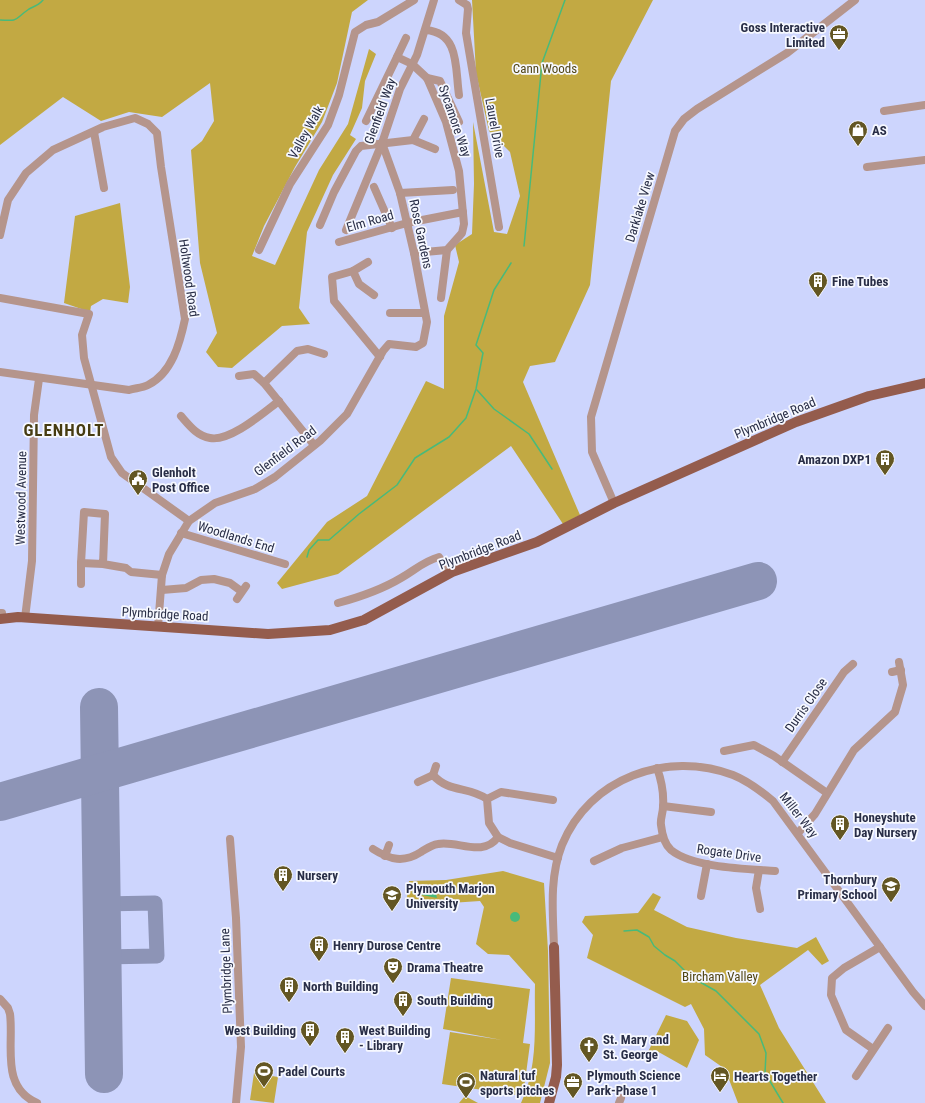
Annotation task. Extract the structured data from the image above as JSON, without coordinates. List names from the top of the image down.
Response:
{
  "streets": {
    "main road": ["Plymbridge Road", "Miller Way"],
    "street": [
      "Glenfield Way",
      "Sycamore Way",
      "Laurel Drive",
      "Valley Walk",
      "Darklake View",
      "Elm Road",
      "Rose Gardens",
      "Holtwood Road",
      "Glenfield Road",
      "Westwood Avenue",
      "Woodlands End",
      "Durris Close",
      "Rogate Drive",
      "Plymbridge Lane"
    ]
  },
  "crossings": [
    ["Glenfield Way", "Sycamore Way"],
    ["Glenfield Way", "Rose Gardens"],
    ["Sycamore Way", "Elm Road"],
    ["Darklake View", "Plymbridge Road"],
    ["Elm Road", "Rose Gardens"],
    ["Rose Gardens", "Glenfield Road"],
    ["Holtwood Road", "Westwood Avenue"],
    ["Plymbridge Road", "Glenfield Road"],
    ["Plymbridge Road", "Westwood Avenue"],
    ["Glenfield Road", "Woodlands End"]
  ],
  "districts": ["GLENHOLT"],
  "parks": ["Cann Woods", "Bircham Valley"],
  "places": {
    "office": ["Goss Interactive Limited", "Plymouth Science Park-Phase 1"],
    "shop": ["AS"],
    "building": [
      "Fine Tubes",
      "Amazon DXP1",
      "Honeyshute Day Nursery",
      "Nursery",
      "Henry Durose Centre",
      "North Building",
      "South Building",
      "West Building",
      "West Building - Library"
    ],
    "public building": ["Glenholt Post Office"],
    "school or university": ["Thornbury Primary School", "Plymouth Marjon University"],
    "theatre": ["Drama Theatre"],
    "church": ["St. Mary and St. George"],
    "sports": ["Padel Courts", "Natural tuf sports pitches"],
    "hotel": ["Hearts Together"]
  }
}
